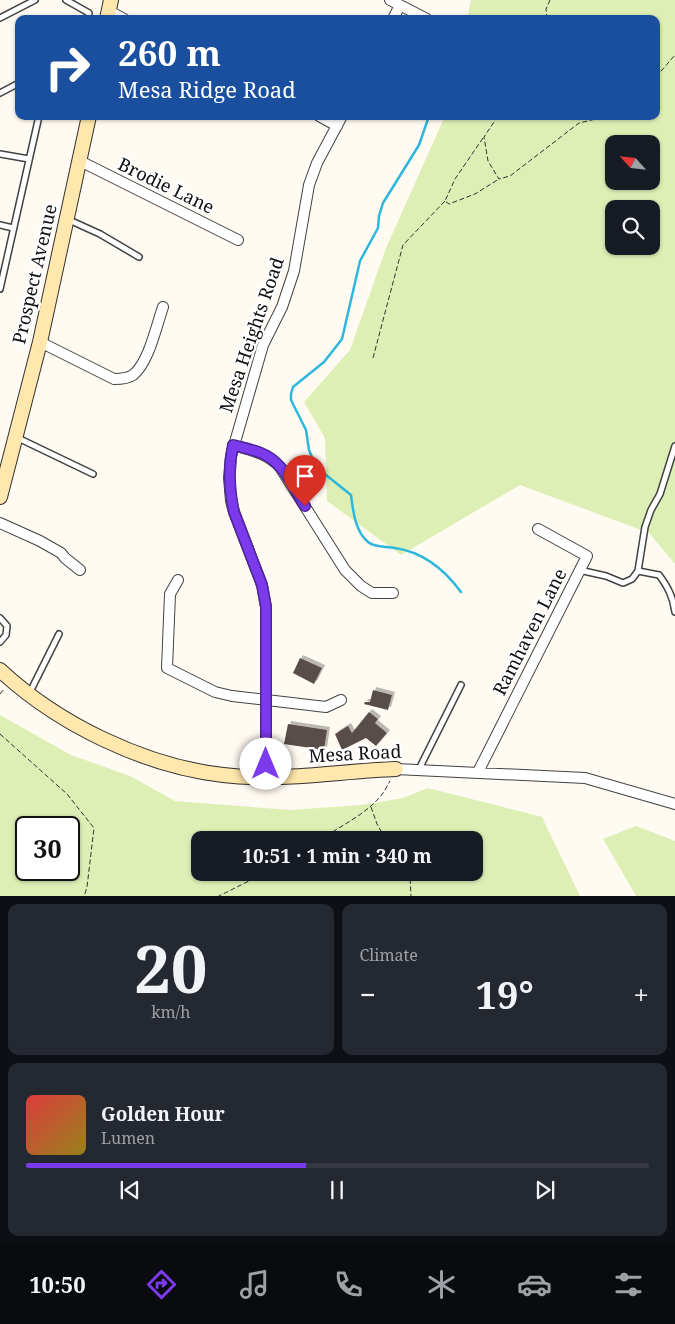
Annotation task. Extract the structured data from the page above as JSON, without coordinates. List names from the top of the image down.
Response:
{
  "streets": {
    "street": [
      "Brodie Lane",
      "Prospect Avenue",
      "Mesa Heights Road",
      "Ramhaven Lane",
      "Mesa Road"
    ]
  },
  "crossings": [
    ["Brodie Lane", "Prospect Avenue"],
    ["Mesa Heights Road", "Mesa Road"],
    ["Ramhaven Lane", "Mesa Road"]
  ],
  "north": "top left",
  "page": {
    "turn": ["260 m", "Mesa Ridge Road"],
    "limit": "30",
    "trip": "10:51 · 1 min · 340 m",
    "tile": [
      ["20", "km/h"],
      "Climate"
    ],
    "heat": ["−", "19°", "+"],
    "song": ["Golden Hour", "Lumen"],
    "tabs": "10:50"
  }
}
